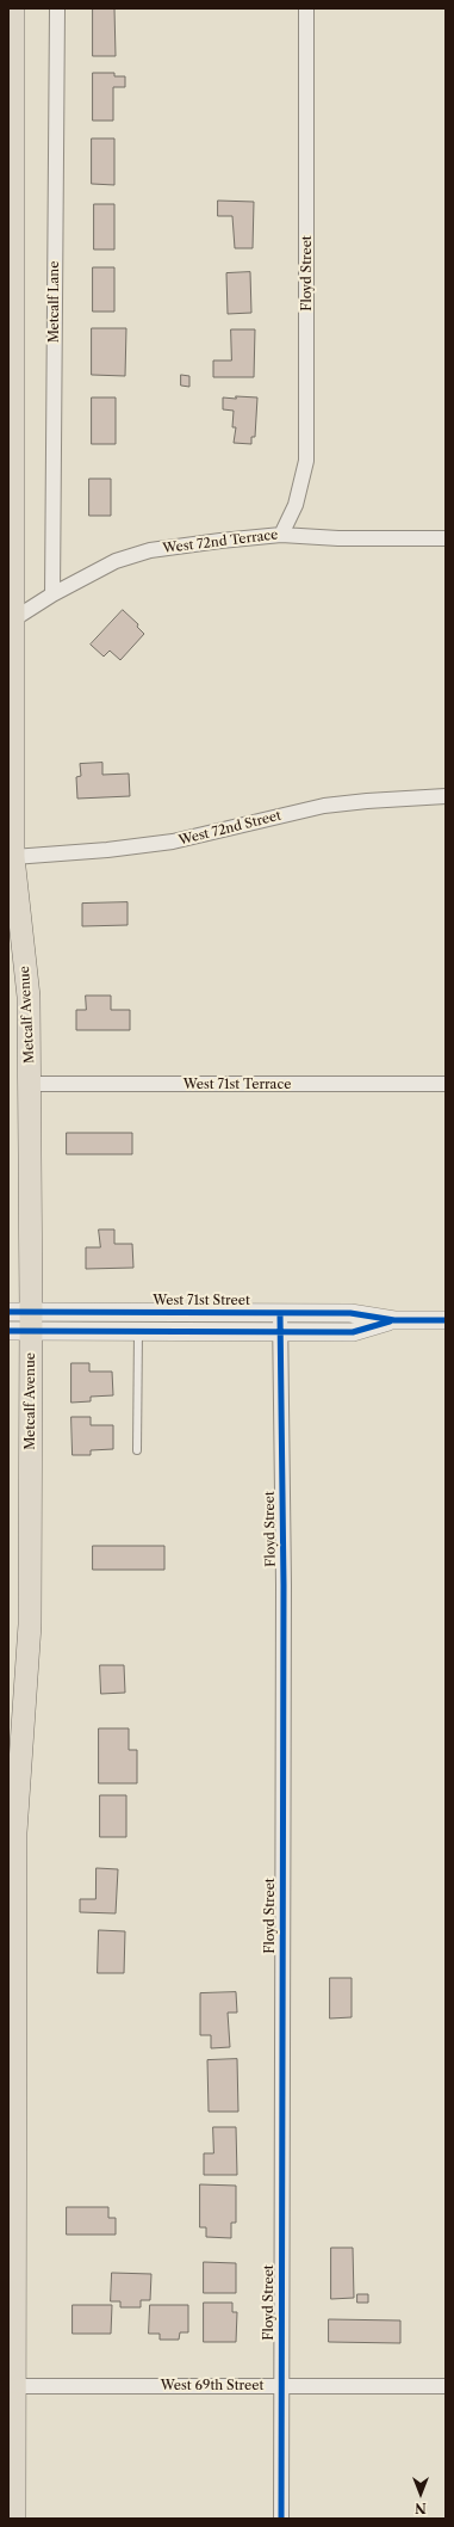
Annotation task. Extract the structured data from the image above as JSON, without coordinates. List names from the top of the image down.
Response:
{
  "streets": {
    "main road": ["Metcalf Avenue"],
    "street": [
      "Floyd Street",
      "Metcalf Lane",
      "West 72nd Terrace",
      "West 72nd Street",
      "West 71st Terrace",
      "West 71st Street",
      "West 69th Street"
    ]
  },
  "crossings": [
    ["Floyd Street", "West 72nd Terrace"],
    ["Floyd Street", "West 71st Street"],
    ["Floyd Street", "West 69th Street"],
    ["Metcalf Lane", "West 72nd Terrace"],
    ["West 72nd Terrace", "Metcalf Avenue"],
    ["West 72nd Street", "Metcalf Avenue"],
    ["Metcalf Avenue", "West 71st Terrace"],
    ["Metcalf Avenue", "West 71st Street"],
    ["Metcalf Avenue", "West 69th Street"]
  ],
  "north": "bottom"
}
